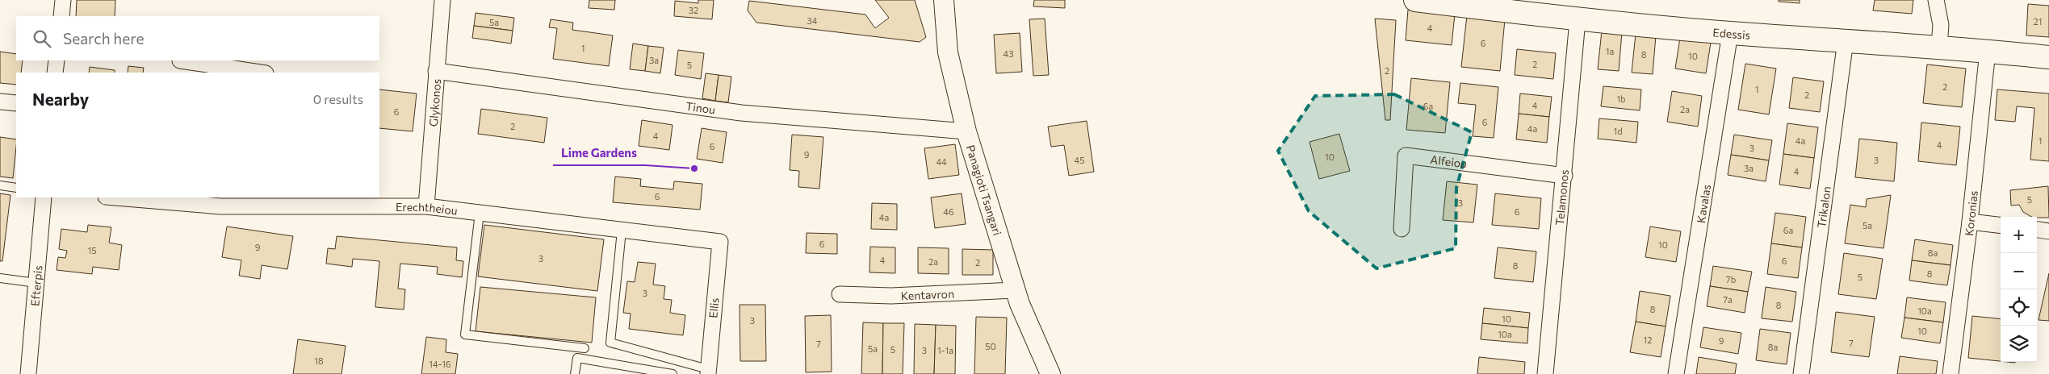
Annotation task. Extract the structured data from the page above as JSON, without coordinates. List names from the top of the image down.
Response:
{
  "streets": {
    "main road": ["Edessis"],
    "street": [
      "Glykonos",
      "Tinou",
      "Alfeiou",
      "Panagioti Tsangari",
      "Telamonos",
      "Kavalas",
      "Trikalon",
      "Erechtheiou",
      "Koronias",
      "Efterpis",
      "Kentavron",
      "Ellis"
    ]
  },
  "crossings": [
    ["Edessis", "Telamonos"],
    ["Edessis", "Kavalas"],
    ["Edessis", "Trikalon"],
    ["Edessis", "Koronias"],
    ["Glykonos", "Tinou"],
    ["Glykonos", "Erechtheiou"],
    ["Tinou", "Panagioti Tsangari"],
    ["Alfeiou", "Telamonos"],
    ["Panagioti Tsangari", "Kentavron"],
    ["Erechtheiou", "Ellis"]
  ],
  "places": ["Lime Gardens"],
  "house_numbers": [
    "32",
    "34",
    "21",
    "5a",
    "4",
    "6",
    "1",
    "1a",
    "43",
    "8",
    "10",
    "3a",
    "2",
    "5",
    "2",
    "2",
    "1",
    "2",
    "1b",
    "4",
    "6a",
    "2a",
    "6",
    "6",
    "2",
    "4a",
    "1d",
    "4",
    "4a",
    "1",
    "4",
    "6",
    "3",
    "9",
    "10",
    "45",
    "3",
    "44",
    "3a",
    "4",
    "6",
    "5",
    "3",
    "46",
    "6",
    "4a",
    "5a",
    "6a",
    "6",
    "10",
    "9",
    "15",
    "8a",
    "3",
    "4",
    "6",
    "2a",
    "2",
    "8",
    "8",
    "5",
    "7b",
    "3",
    "7a",
    "8",
    "8",
    "10a",
    "10",
    "3",
    "10",
    "10a",
    "12",
    "9",
    "7",
    "7",
    "50",
    "8a",
    "5a",
    "5",
    "3",
    "1-1a",
    "18",
    "14-16"
  ],
  "page": {
    "search": "Search here",
    "heading": ["Nearby", "0 results"],
    "map_buttons": ["+", "−"]
  }
}
